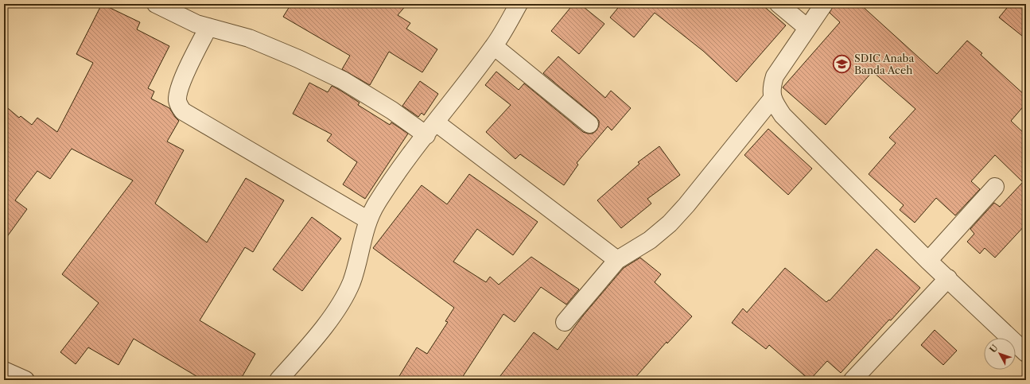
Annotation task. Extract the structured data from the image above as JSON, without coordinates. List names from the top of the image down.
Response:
{
  "places": {
    "school or university": ["SDIC Anaba Banda Aceh"]
  },
  "north": "top left"
}
